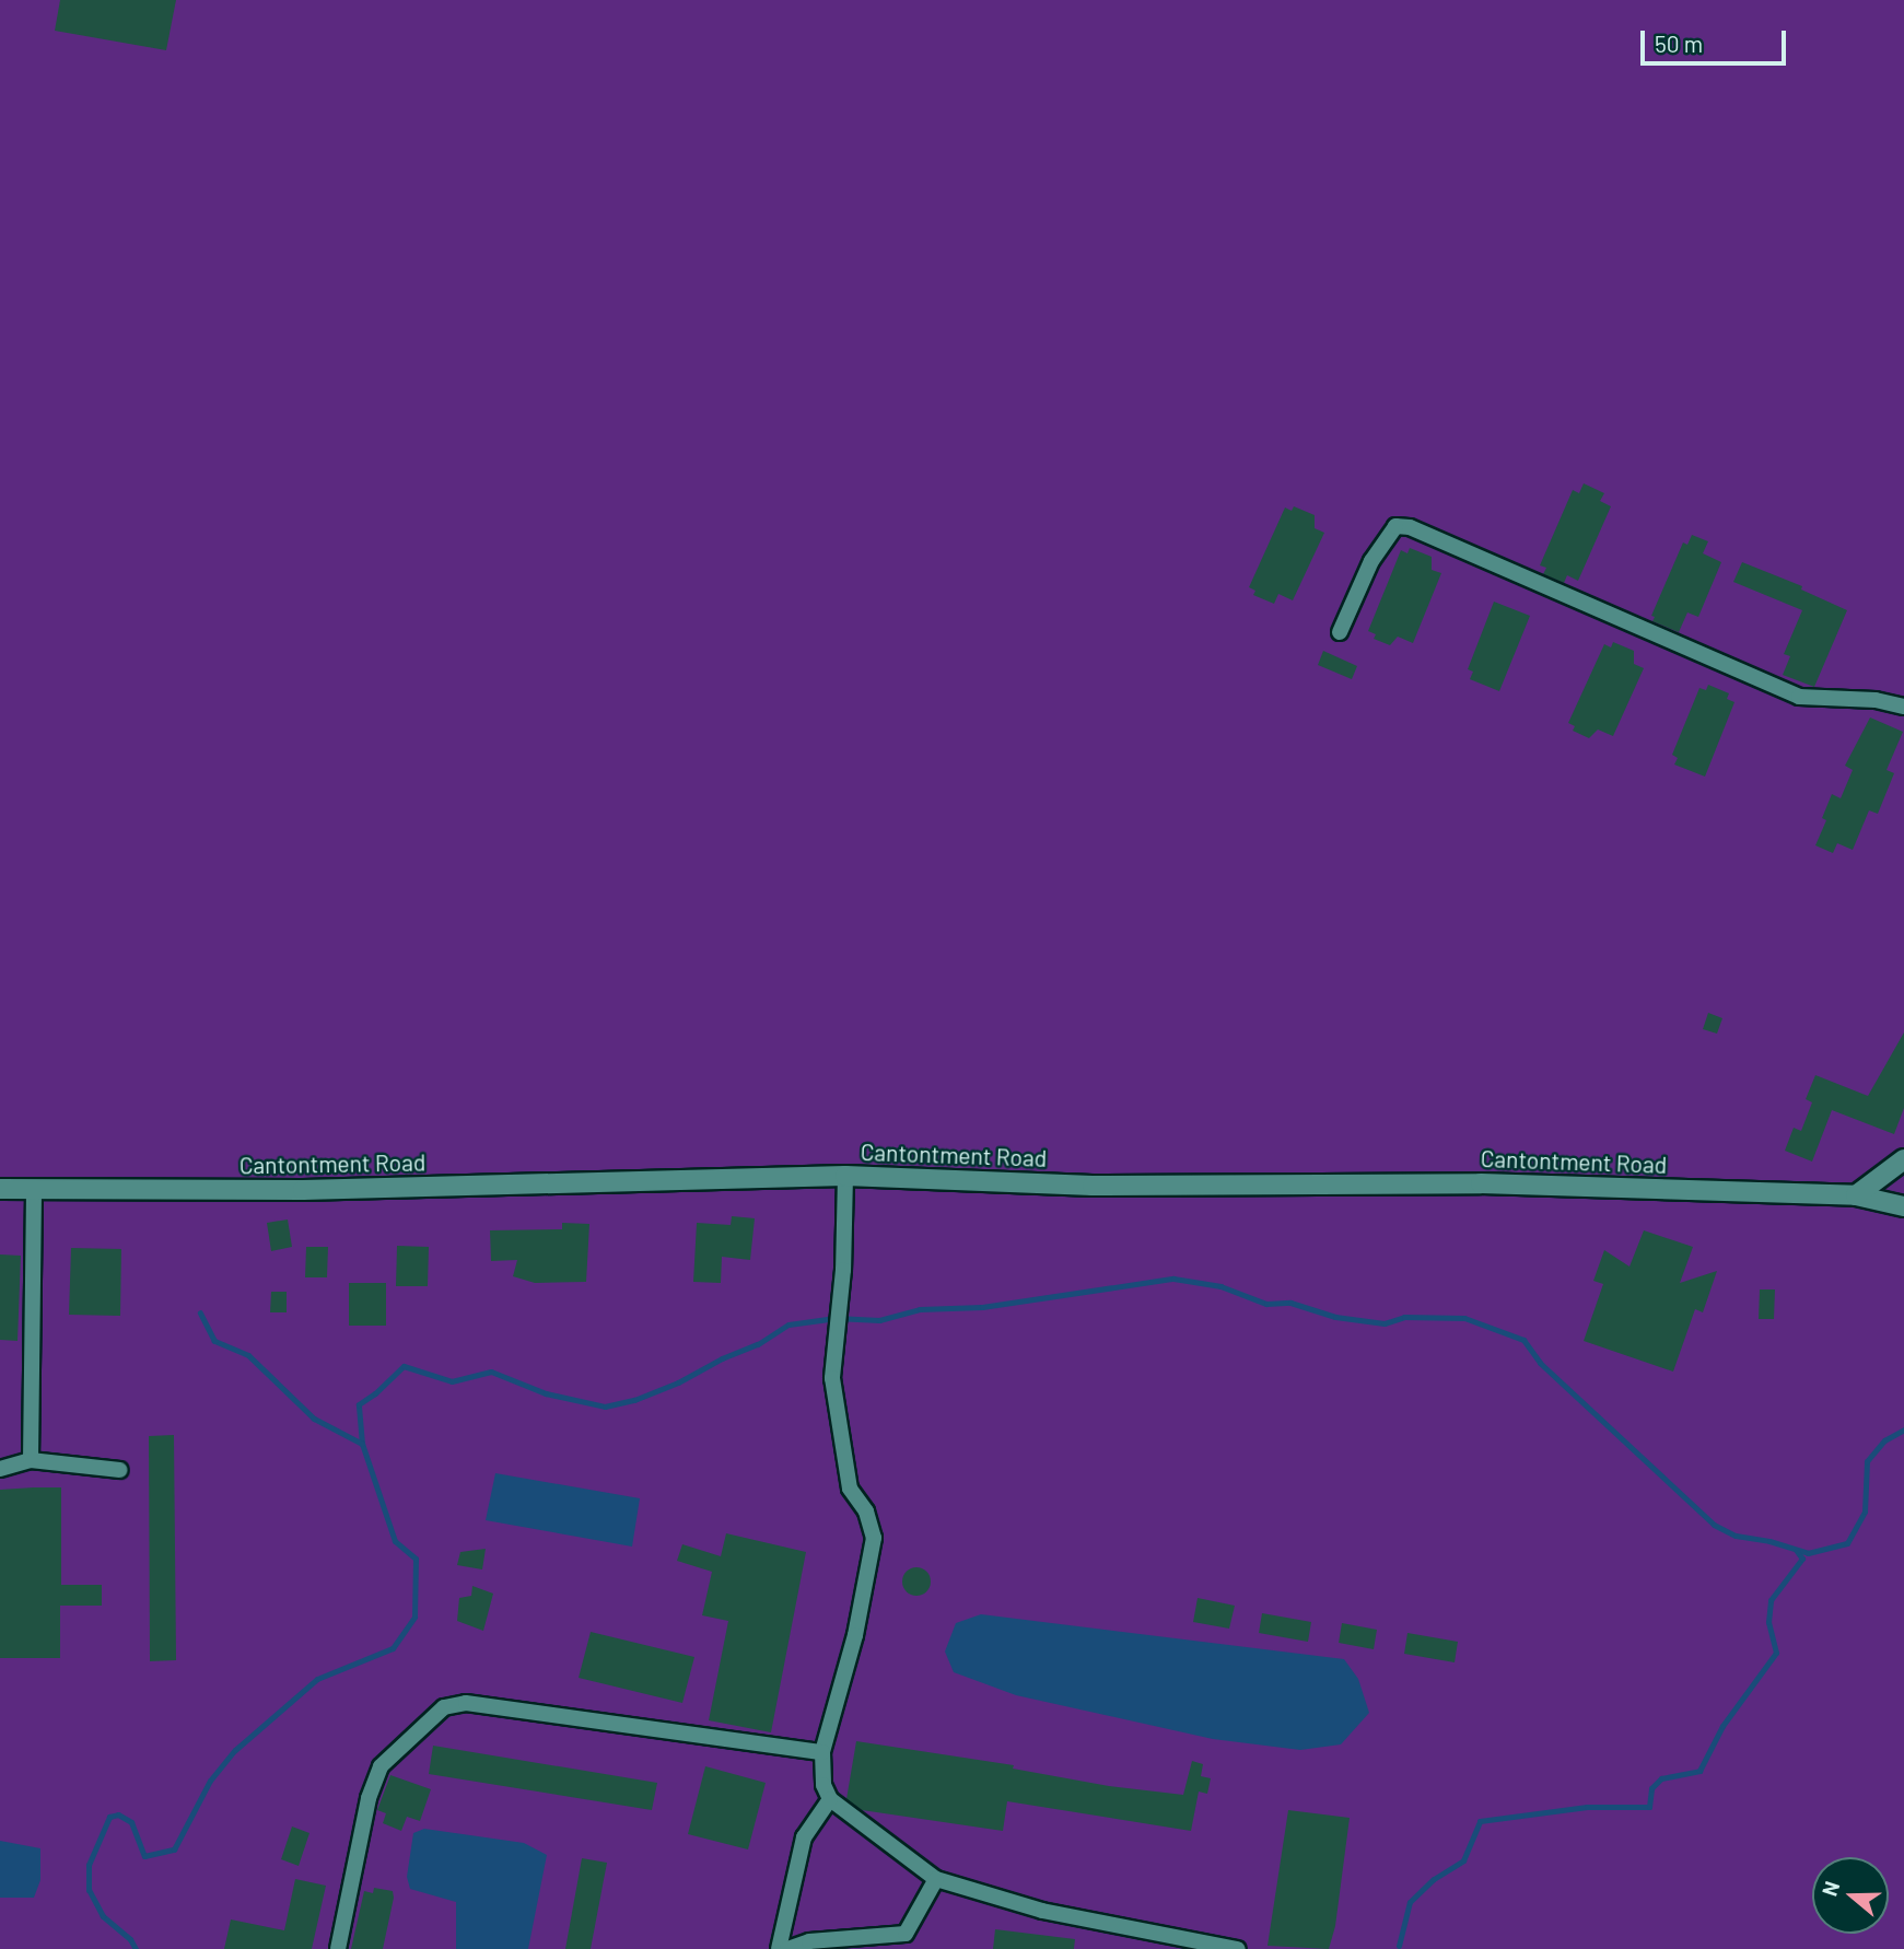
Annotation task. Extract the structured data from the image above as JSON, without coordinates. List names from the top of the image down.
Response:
{
  "streets": {
    "street": ["Cantontment Road"]
  },
  "scale_bar": "50 m",
  "north": "left"
}
